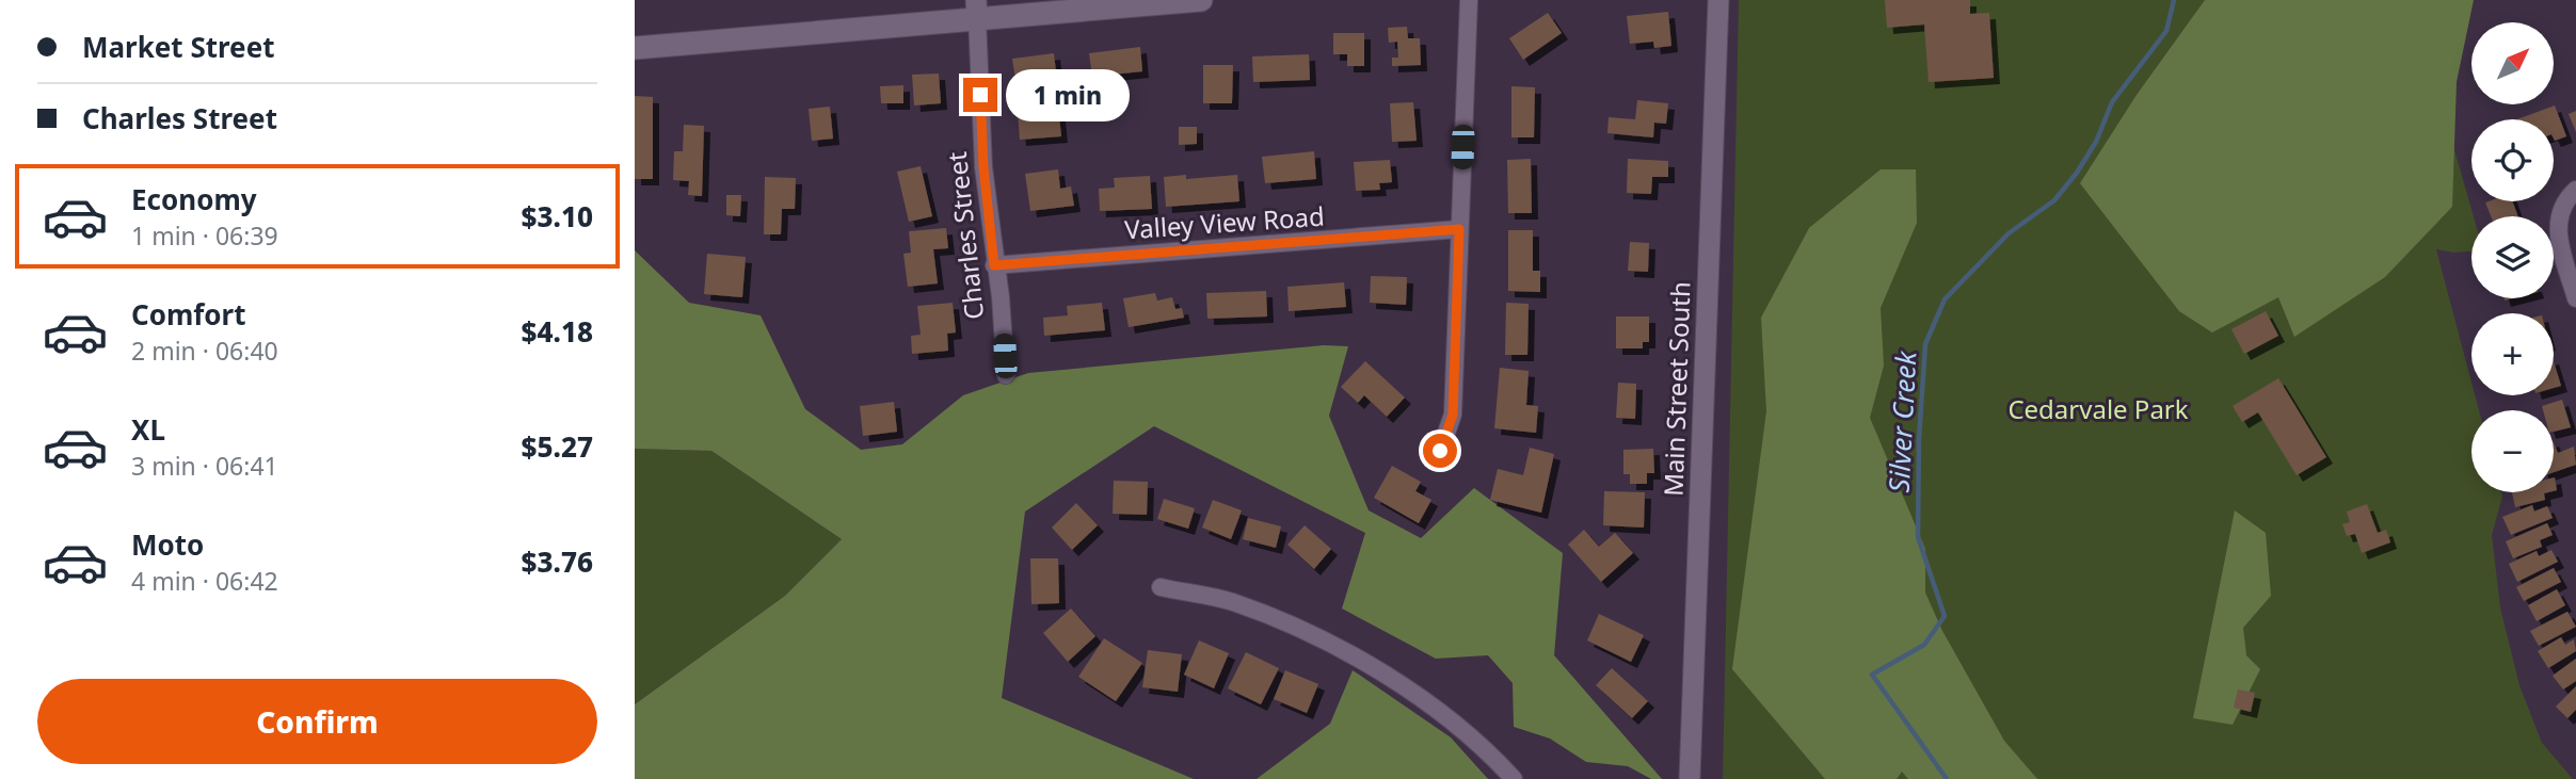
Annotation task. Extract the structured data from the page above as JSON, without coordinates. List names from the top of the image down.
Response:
{
  "streets": {
    "street": ["Valley View Road", "Charles Street", "Main Street South"]
  },
  "crossings": [
    ["Valley View Road", "Charles Street"]
  ],
  "water": ["Silver Creek"],
  "parks": ["Cedarvale Park"],
  "north": "top right",
  "page": {
    "banner": ["Market Street", "Charles Street"],
    "map_buttons": ["+", "−"],
    "bubble": "1 min",
    "list": [
      {
        "name": "Economy",
        "note": "1 min · 06:39",
        "value": "$3.10"
      },
      {
        "name": "Comfort",
        "note": "2 min · 06:40",
        "value": "$4.18"
      },
      {
        "name": "XL",
        "note": "3 min · 06:41",
        "value": "$5.27"
      },
      {
        "name": "Moto",
        "note": "4 min · 06:42",
        "value": "$3.76"
      }
    ],
    "buttons": "Confirm"
  }
}
